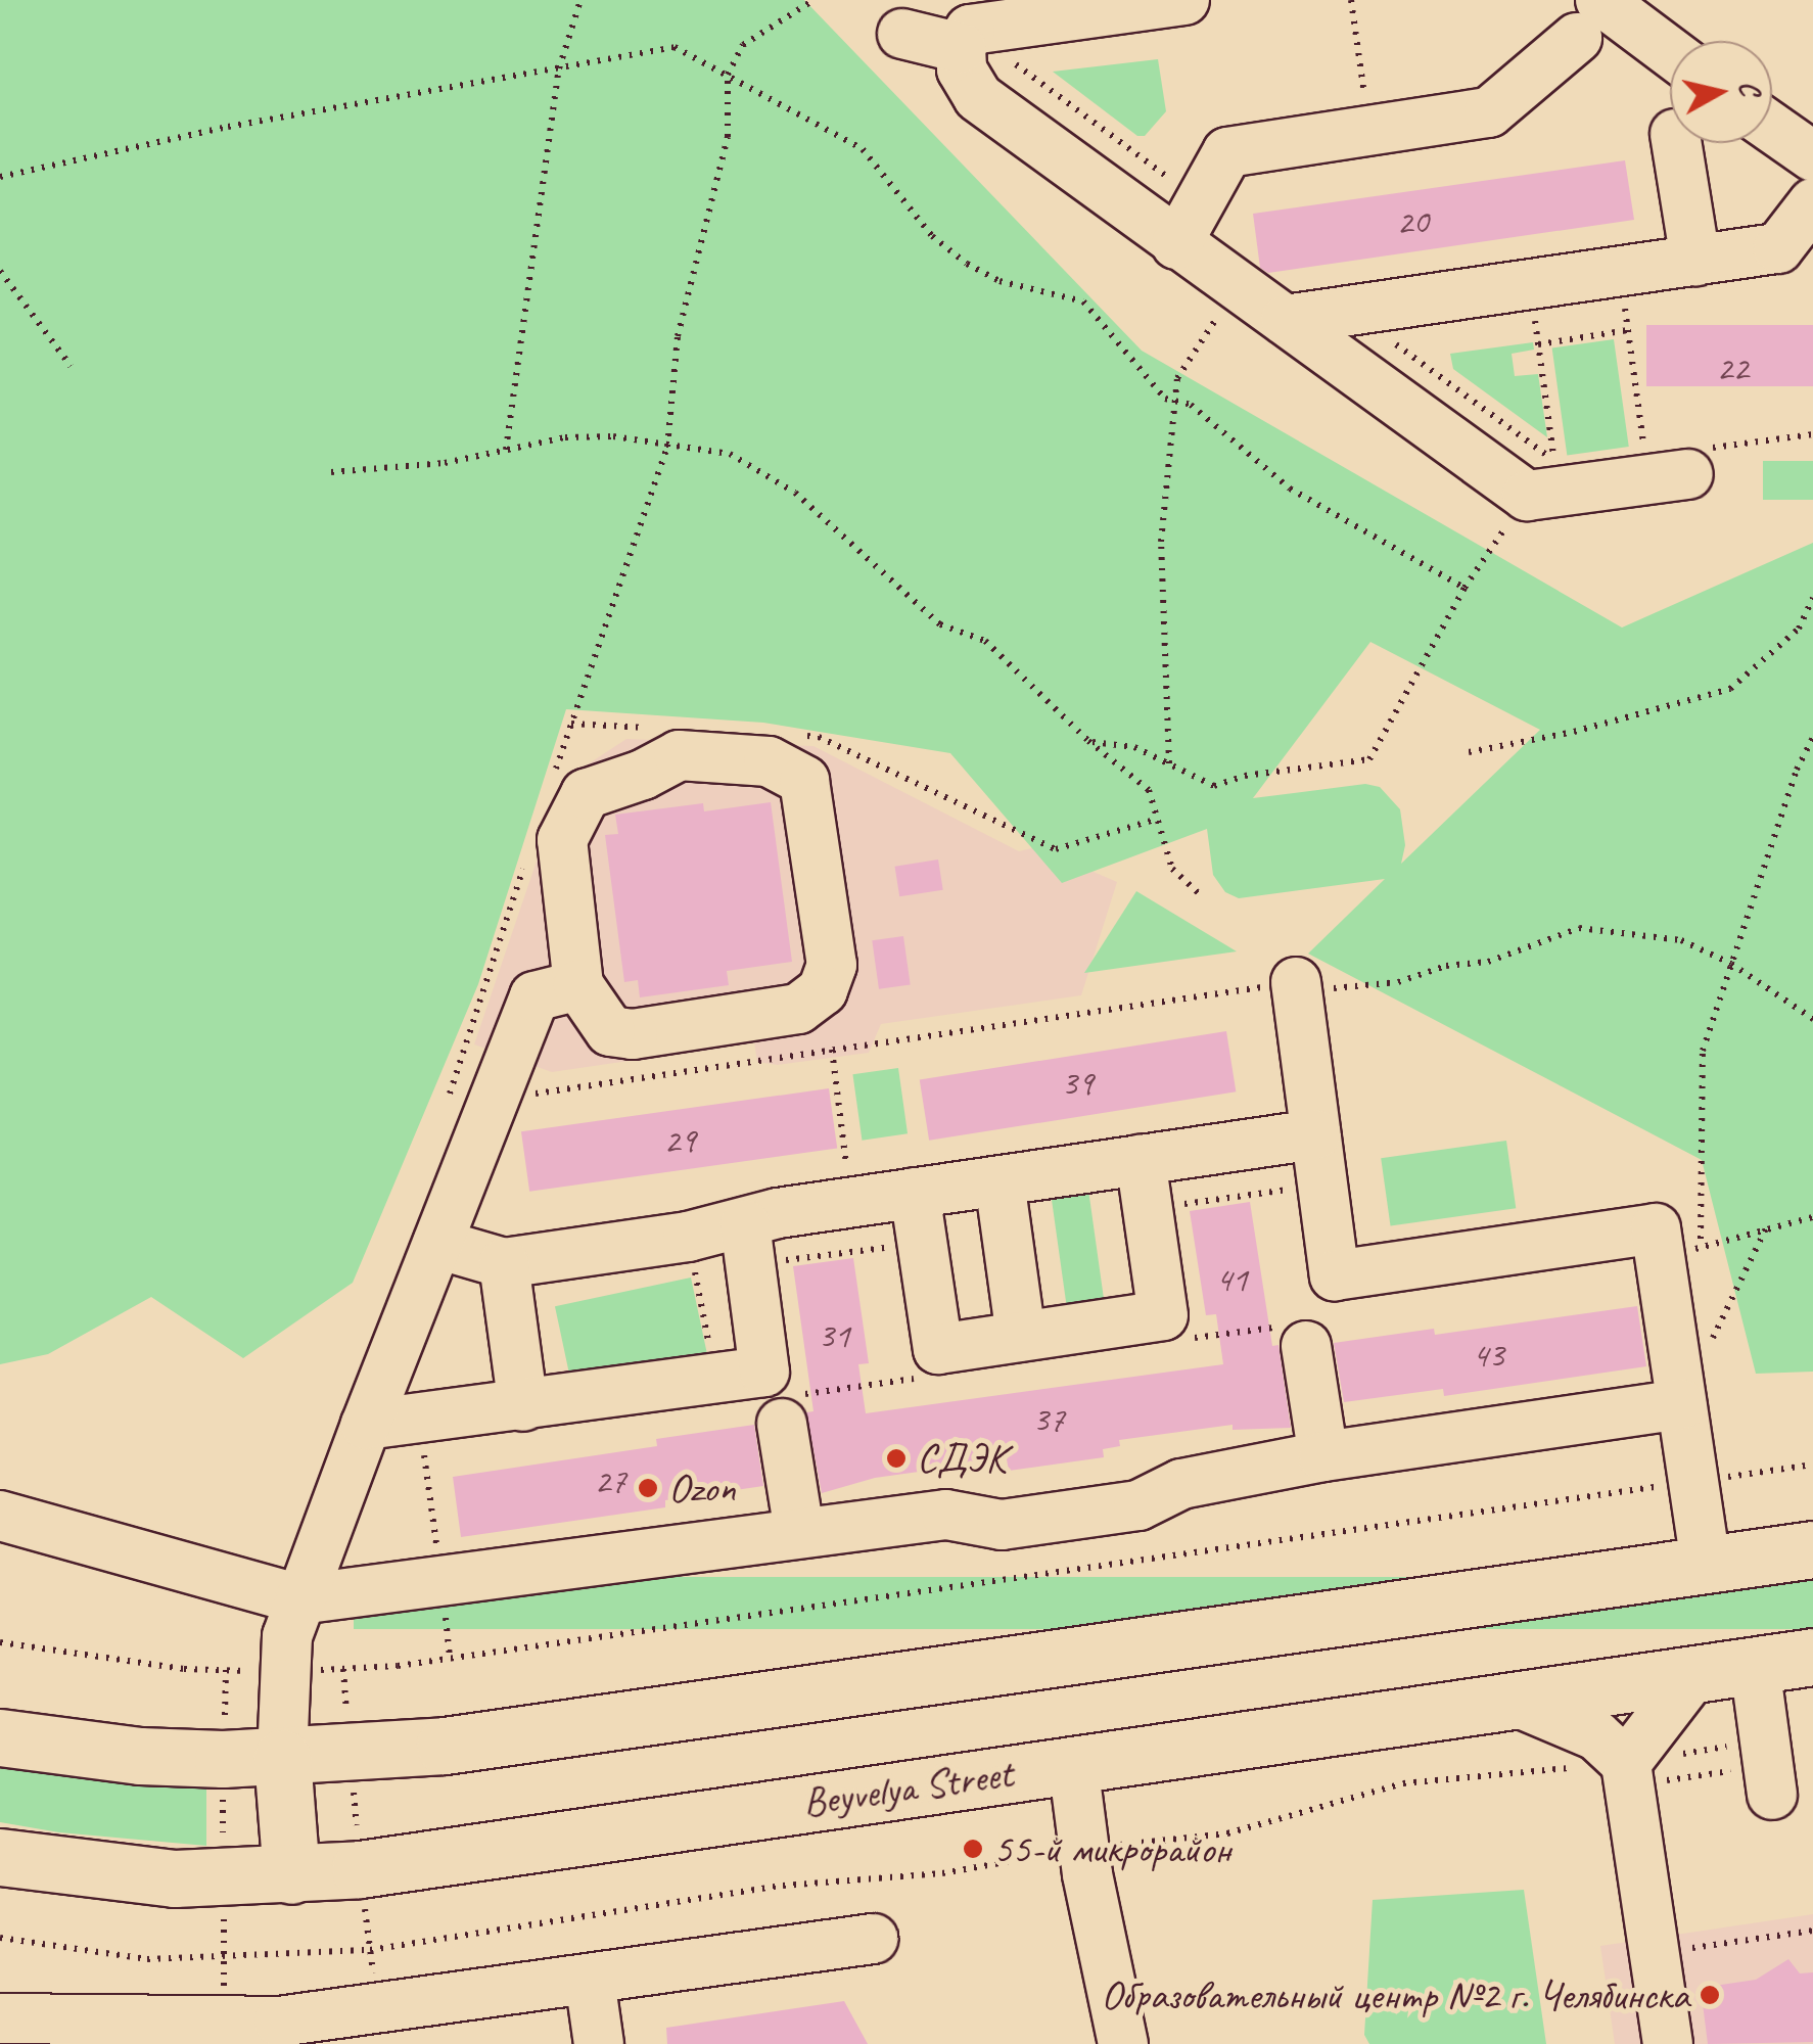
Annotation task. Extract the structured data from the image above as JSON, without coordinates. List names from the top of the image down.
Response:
{
  "streets": {
    "main road": ["Beyvelya Street"]
  },
  "places": [
    "СДЭК",
    "Ozon",
    "55-й микрорайон",
    "Образовательный центр №2 г. Челябинска"
  ],
  "house_numbers": [
    "20",
    "22",
    "39",
    "29",
    "41",
    "31",
    "43",
    "37",
    "27"
  ],
  "north": "right"
}
